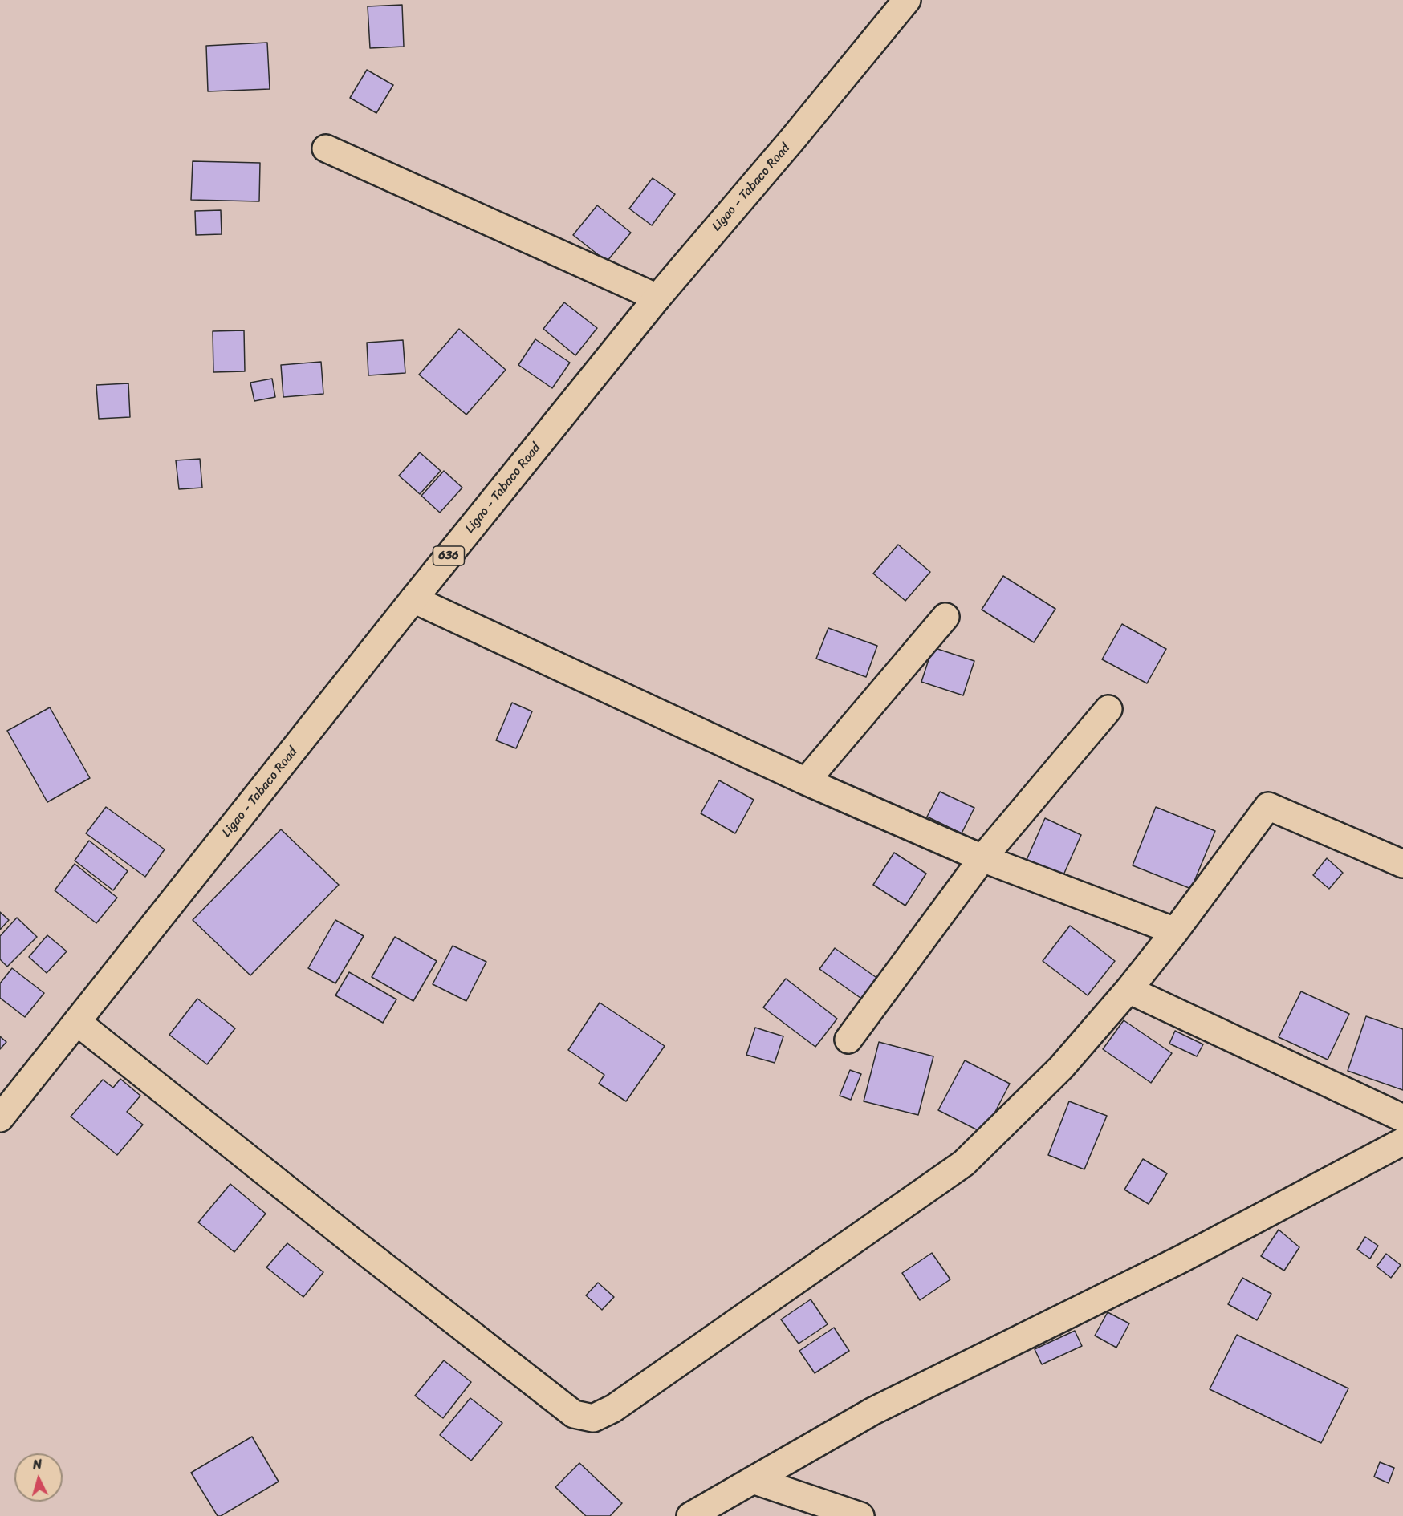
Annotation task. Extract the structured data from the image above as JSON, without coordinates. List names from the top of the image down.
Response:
{
  "streets": {
    "street": ["Ligao - Tabaco Road", "636"]
  },
  "north": "top"
}
